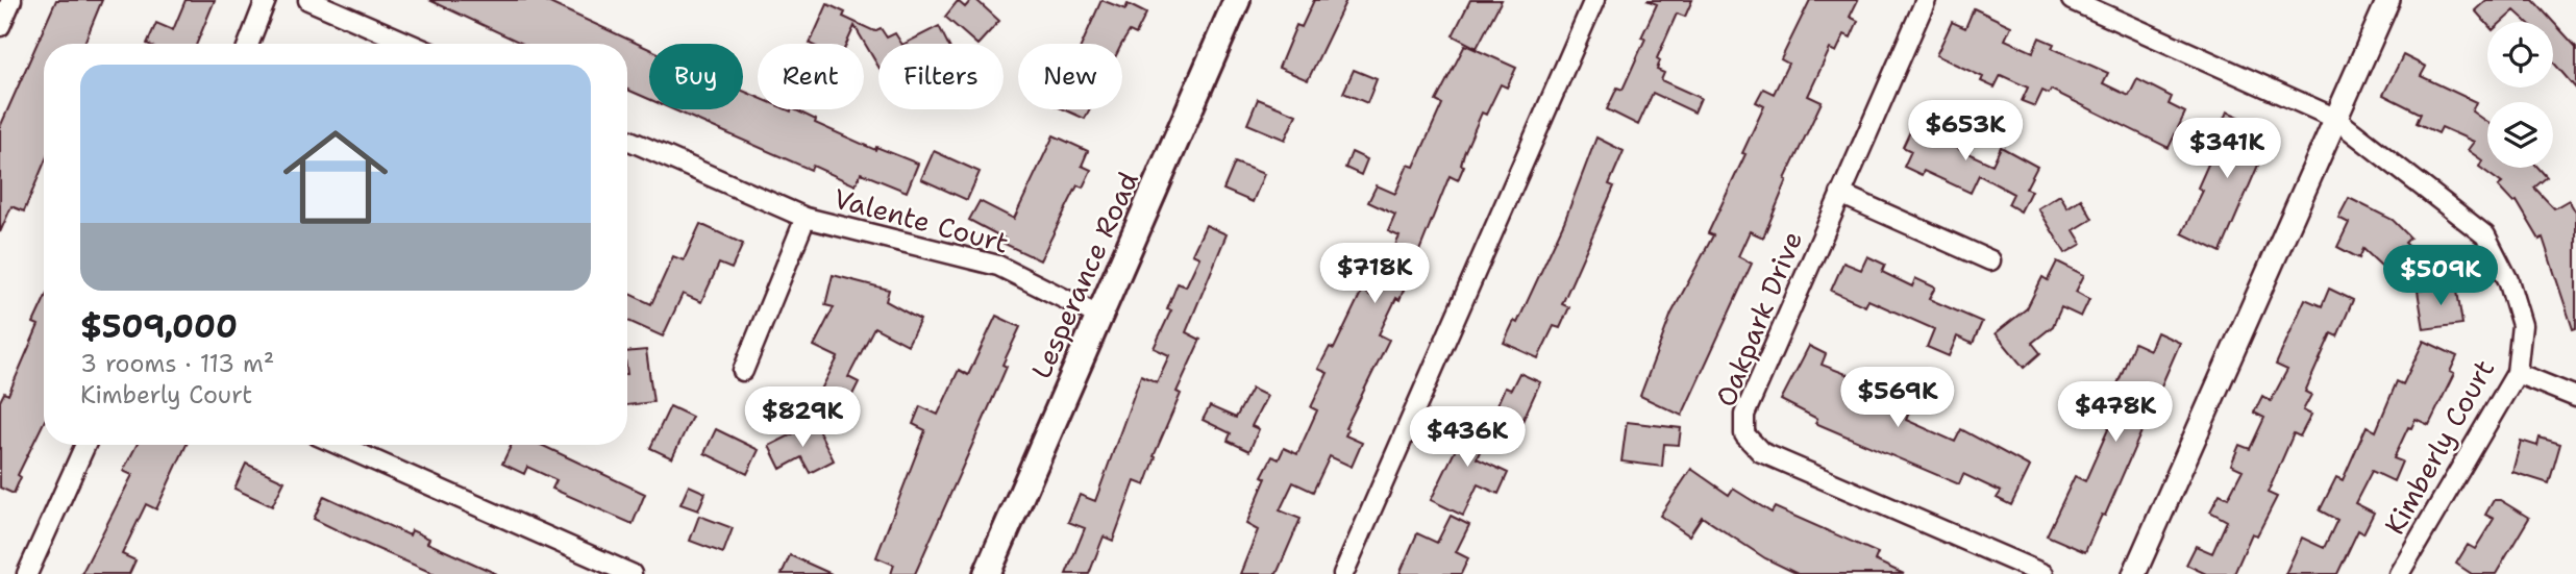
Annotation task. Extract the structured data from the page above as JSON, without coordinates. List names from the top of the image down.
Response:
{
  "streets": {
    "main road": ["Lesperance Road"],
    "street": ["Valente Court", "Oakpark Drive", "Kimberly Court"]
  },
  "crossings": [
    ["Valente Court", "Lesperance Road"]
  ],
  "page": {
    "chip": [
      "Buy",
      "Rent",
      "Filters",
      "New"
    ],
    "list": [
      {
        "name": "$509,000",
        "note": "3 rooms · 113 m² · Kimberly Court"
      }
    ],
    "price": [
      "$653K",
      "$341K",
      "$718K",
      "$509K",
      "$569K",
      "$478K",
      "$829K",
      "$436K"
    ]
  }
}
